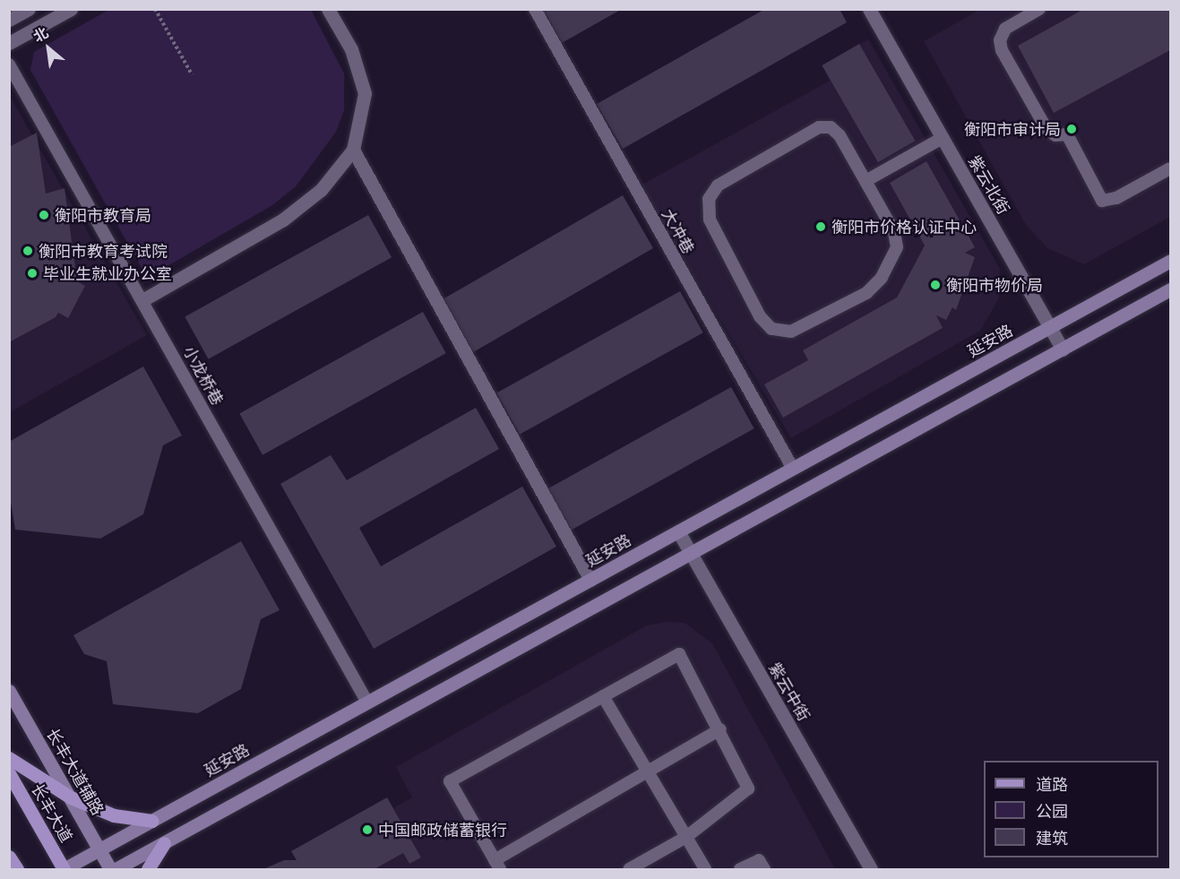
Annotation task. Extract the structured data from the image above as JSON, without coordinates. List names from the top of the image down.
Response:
{
  "streets": {
    "main road": ["延安路", "长丰大道辅路", "长丰大道"],
    "street": ["紫云北街", "紫云中街"],
    "lane": ["大冲巷", "小龙桥巷"]
  },
  "crossings": [
    ["紫云北街", "延安路"],
    ["大冲巷", "延安路"],
    ["延安路", "小龙桥巷"],
    ["延安路", "紫云中街"],
    ["延安路", "长丰大道辅路"],
    ["延安路", "长丰大道"]
  ],
  "places": [
    "衡阳市审计局",
    "衡阳市教育局",
    "衡阳市价格认证中心",
    "衡阳市教育考试院",
    "毕业生就业办公室",
    "衡阳市物价局",
    "中国邮政储蓄银行"
  ],
  "legend": ["道路", "公园", "建筑"],
  "north": "top left"
}
